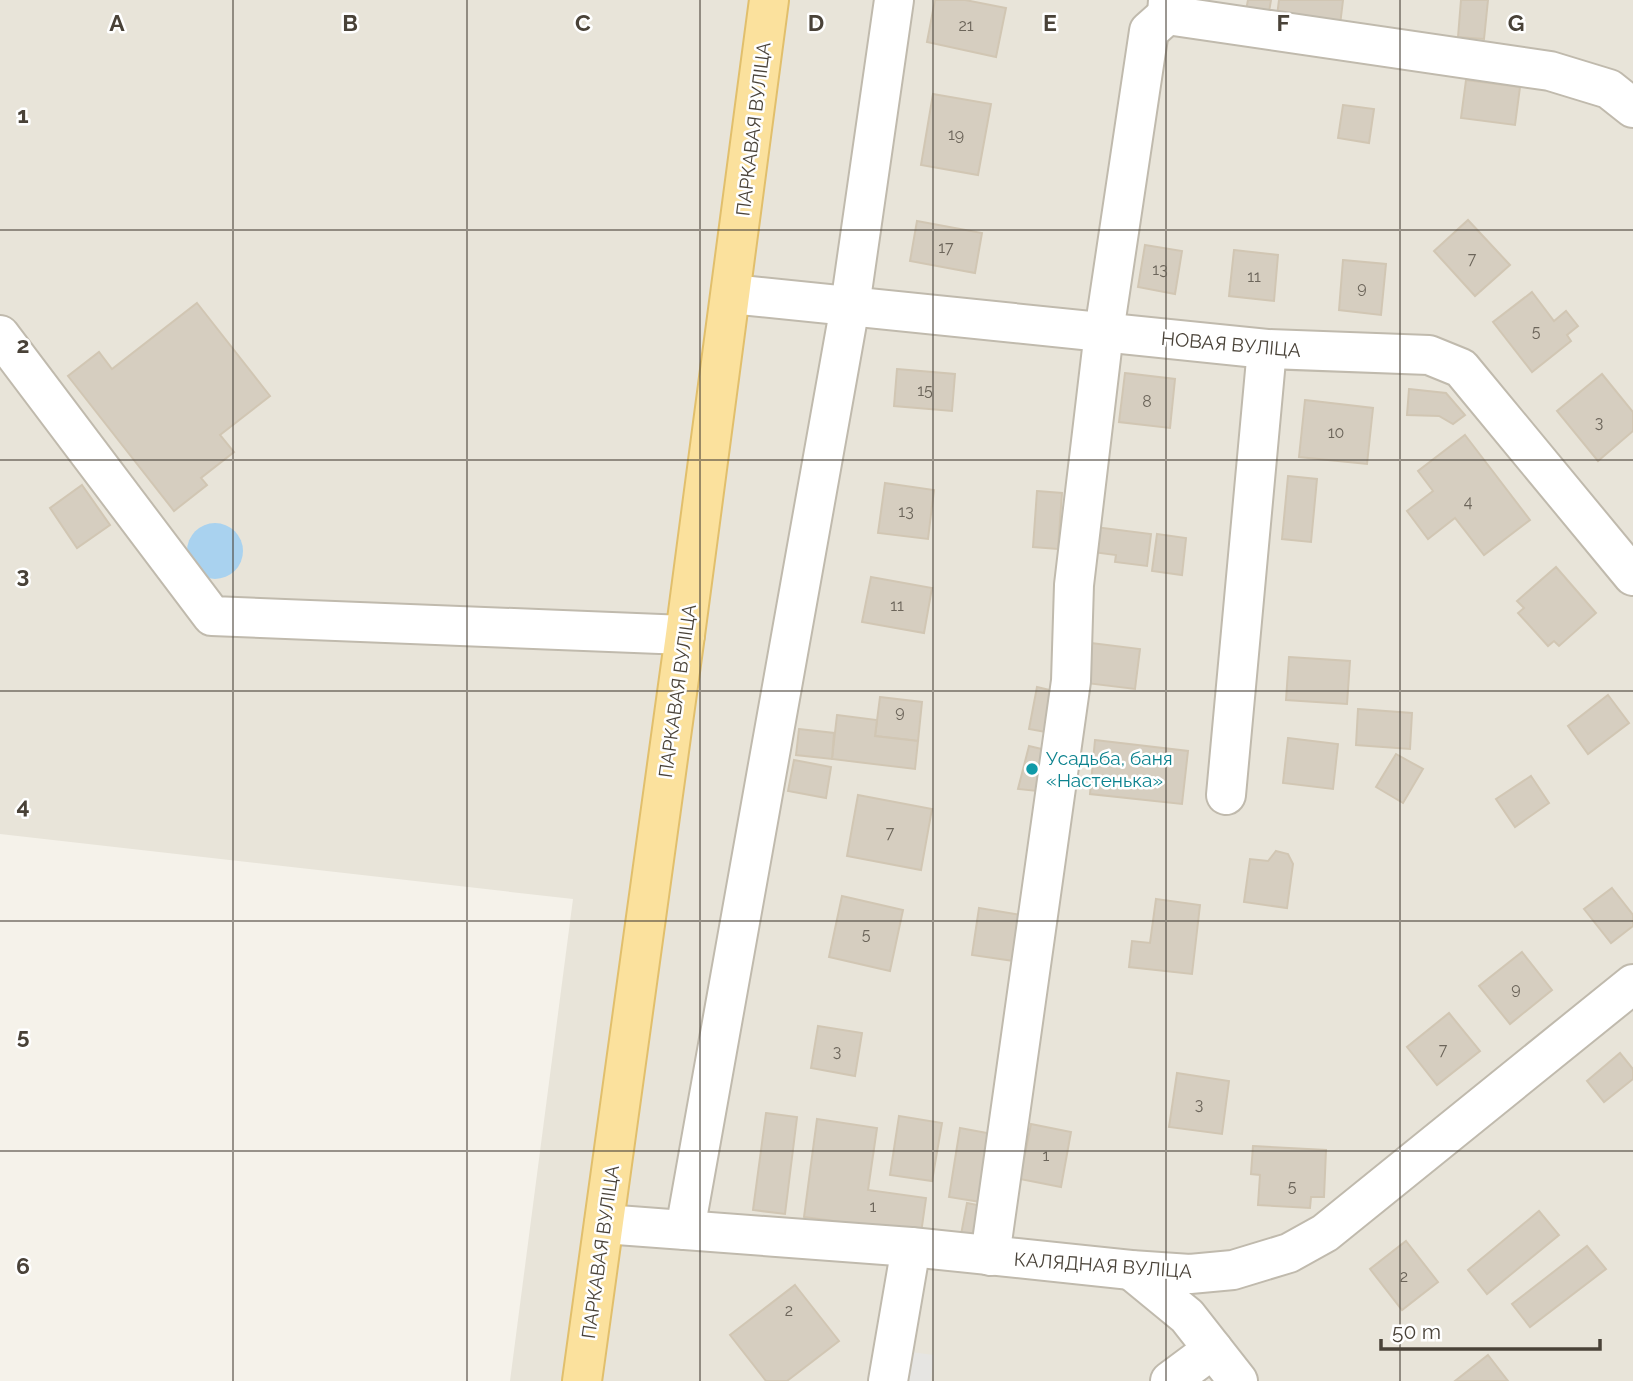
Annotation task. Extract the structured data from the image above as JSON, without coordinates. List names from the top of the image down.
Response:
{
  "streets": {
    "main road": ["ПАРКАВАЯ ВУЛІЦА"],
    "street": ["НОВАЯ ВУЛІЦА", "КАЛЯДНАЯ ВУЛІЦА"]
  },
  "crossings": [
    ["ПАРКАВАЯ ВУЛІЦА", "НОВАЯ ВУЛІЦА"],
    ["ПАРКАВАЯ ВУЛІЦА", "КАЛЯДНАЯ ВУЛІЦА"]
  ],
  "places": ["Усадьба, баня «Настенька»"],
  "house_numbers": [
    "21",
    "19",
    "17",
    "7",
    "13",
    "11",
    "9",
    "5",
    "15",
    "8",
    "3",
    "10",
    "4",
    "13",
    "11",
    "9",
    "7",
    "5",
    "9",
    "7",
    "3",
    "3",
    "1",
    "5",
    "1",
    "2",
    "2"
  ],
  "scale_bar": "50 m",
  "grid": {
    "columns": [
      "A",
      "B",
      "C",
      "D",
      "E",
      "F",
      "G"
    ],
    "rows": [
      "1",
      "2",
      "3",
      "4",
      "5",
      "6"
    ]
  }
}
